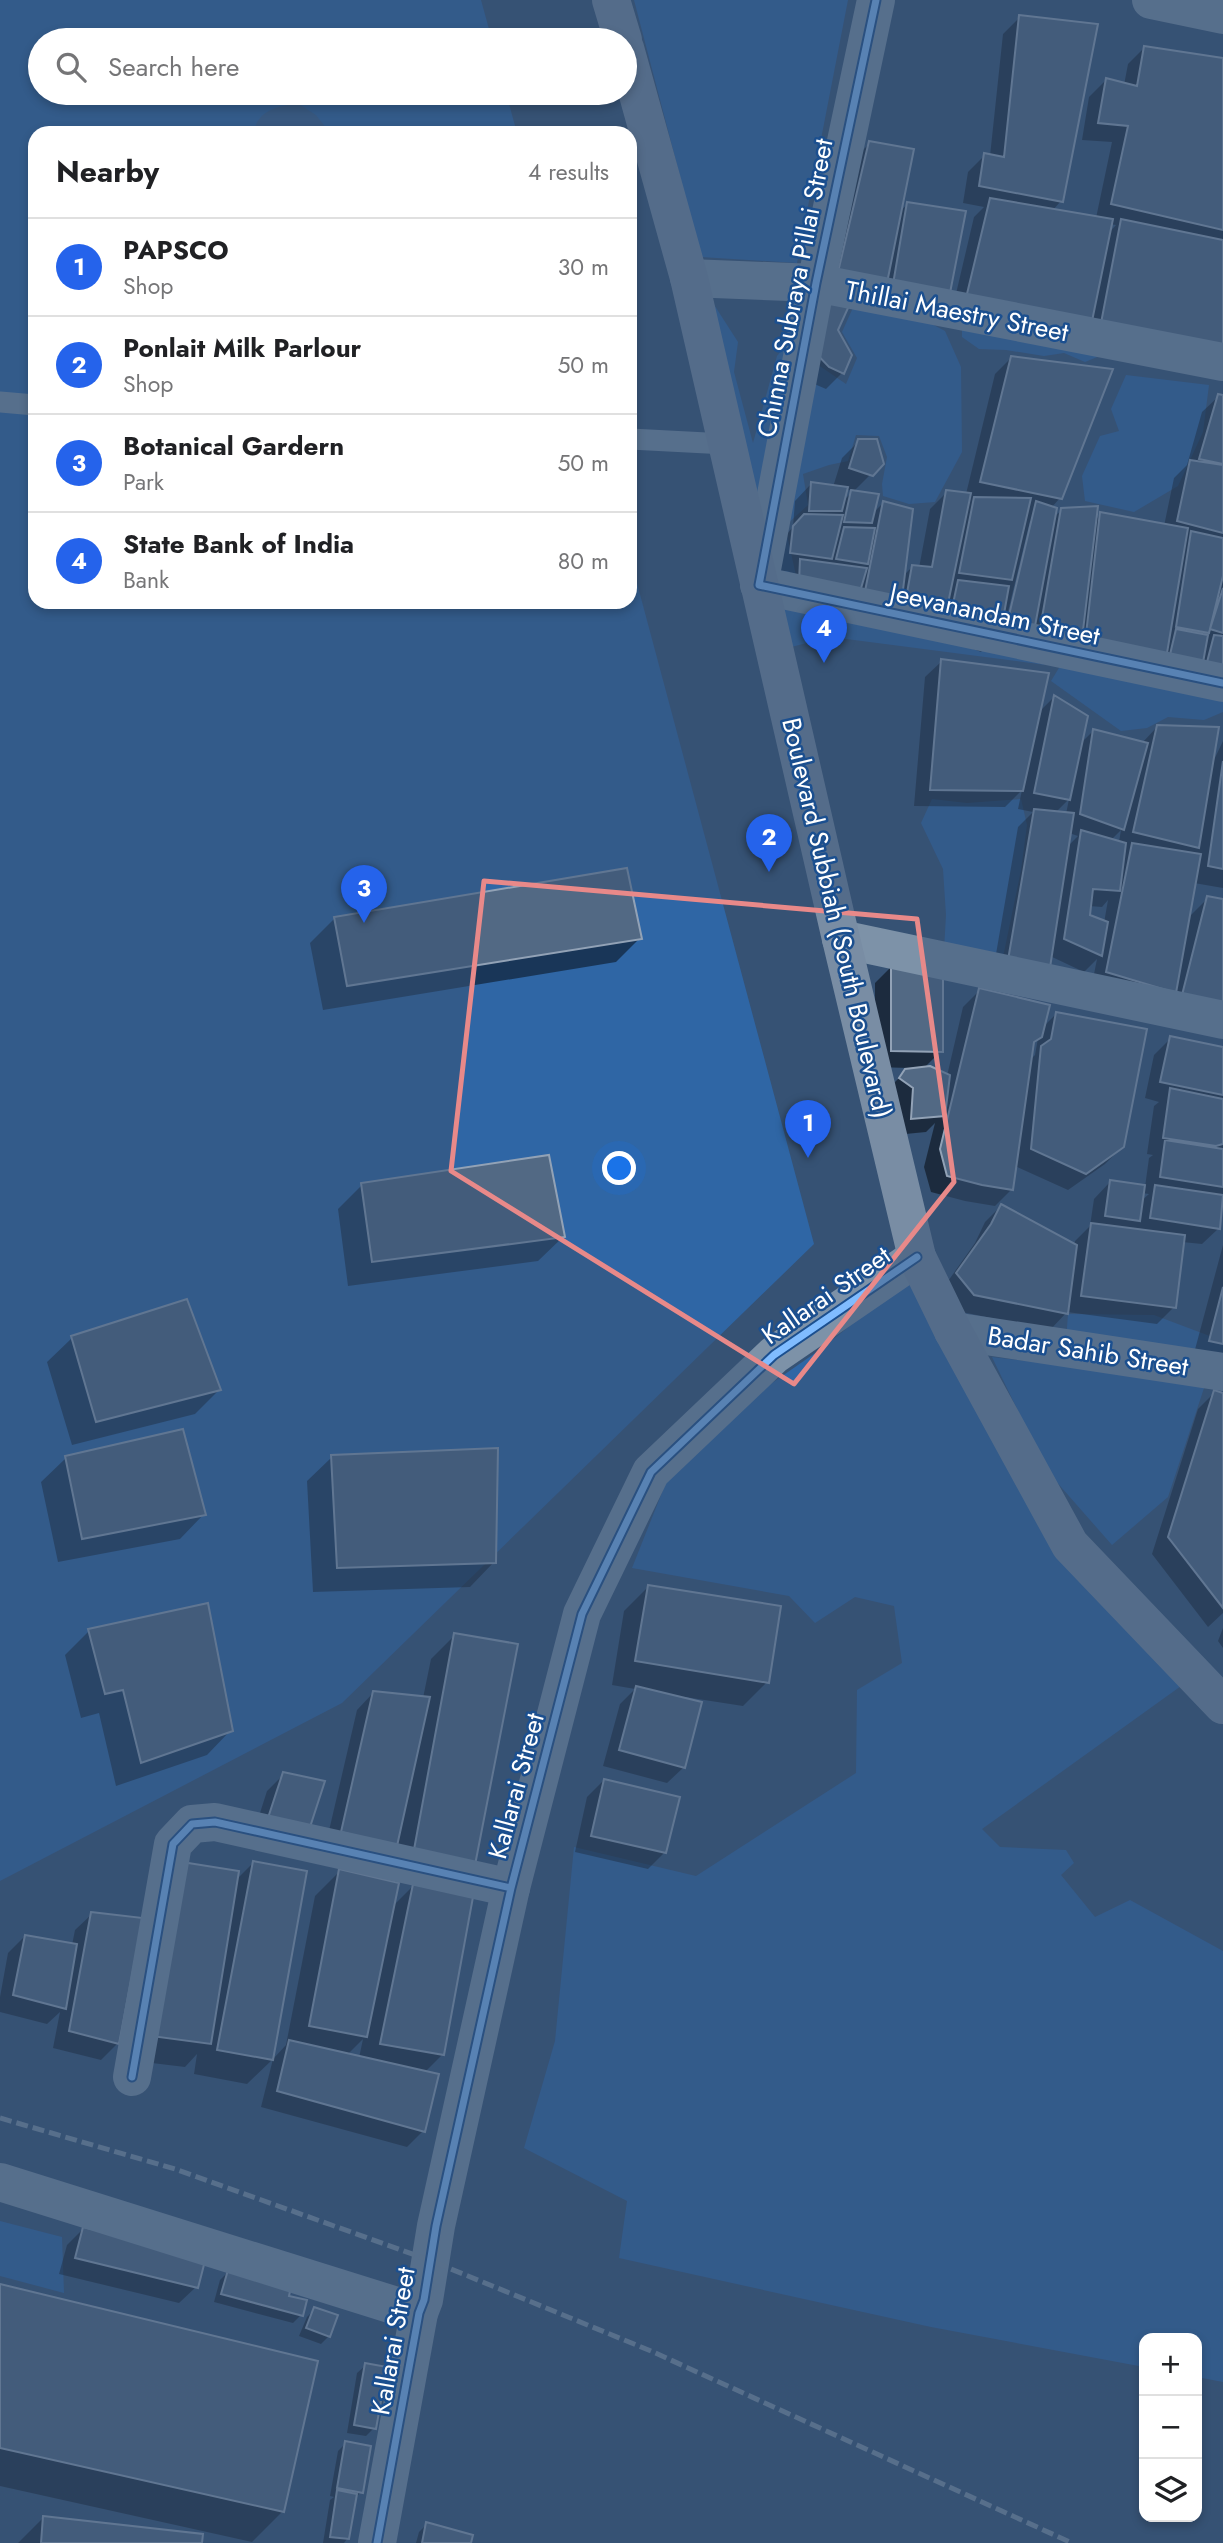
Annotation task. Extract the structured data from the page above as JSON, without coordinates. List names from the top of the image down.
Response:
{
  "streets": {
    "main road": ["Boulevard Subbiah (South Boulevard)"],
    "street": [
      "Chinna Subraya Pillai Street",
      "Thillai Maestry Street",
      "Jeevanandam Street",
      "Kallarai Street",
      "Badar Sahib Street"
    ]
  },
  "crossings": [
    ["Chinna Subraya Pillai Street", "Thillai Maestry Street"],
    ["Chinna Subraya Pillai Street", "Jeevanandam Street"],
    ["Chinna Subraya Pillai Street", "Boulevard Subbiah (South Boulevard)"],
    ["Thillai Maestry Street", "Boulevard Subbiah (South Boulevard)"],
    ["Jeevanandam Street", "Boulevard Subbiah (South Boulevard)"],
    ["Boulevard Subbiah (South Boulevard)", "Kallarai Street"],
    ["Boulevard Subbiah (South Boulevard)", "Badar Sahib Street"]
  ],
  "page": {
    "search": "Search here",
    "heading": ["Nearby", "4 results"],
    "list": [
      {
        "mark": "1",
        "name": "PAPSCO",
        "note": "Shop",
        "value": "30 m"
      },
      {
        "mark": "2",
        "name": "Ponlait Milk Parlour",
        "note": "Shop",
        "value": "50 m"
      },
      {
        "mark": "3",
        "name": "Botanical Gardern",
        "note": "Park",
        "value": "50 m"
      },
      {
        "mark": "4",
        "name": "State Bank of India",
        "note": "Bank",
        "value": "80 m"
      }
    ],
    "pins": [
      "4",
      "2",
      "3",
      "1"
    ],
    "map_buttons": ["+", "−"]
  }
}
